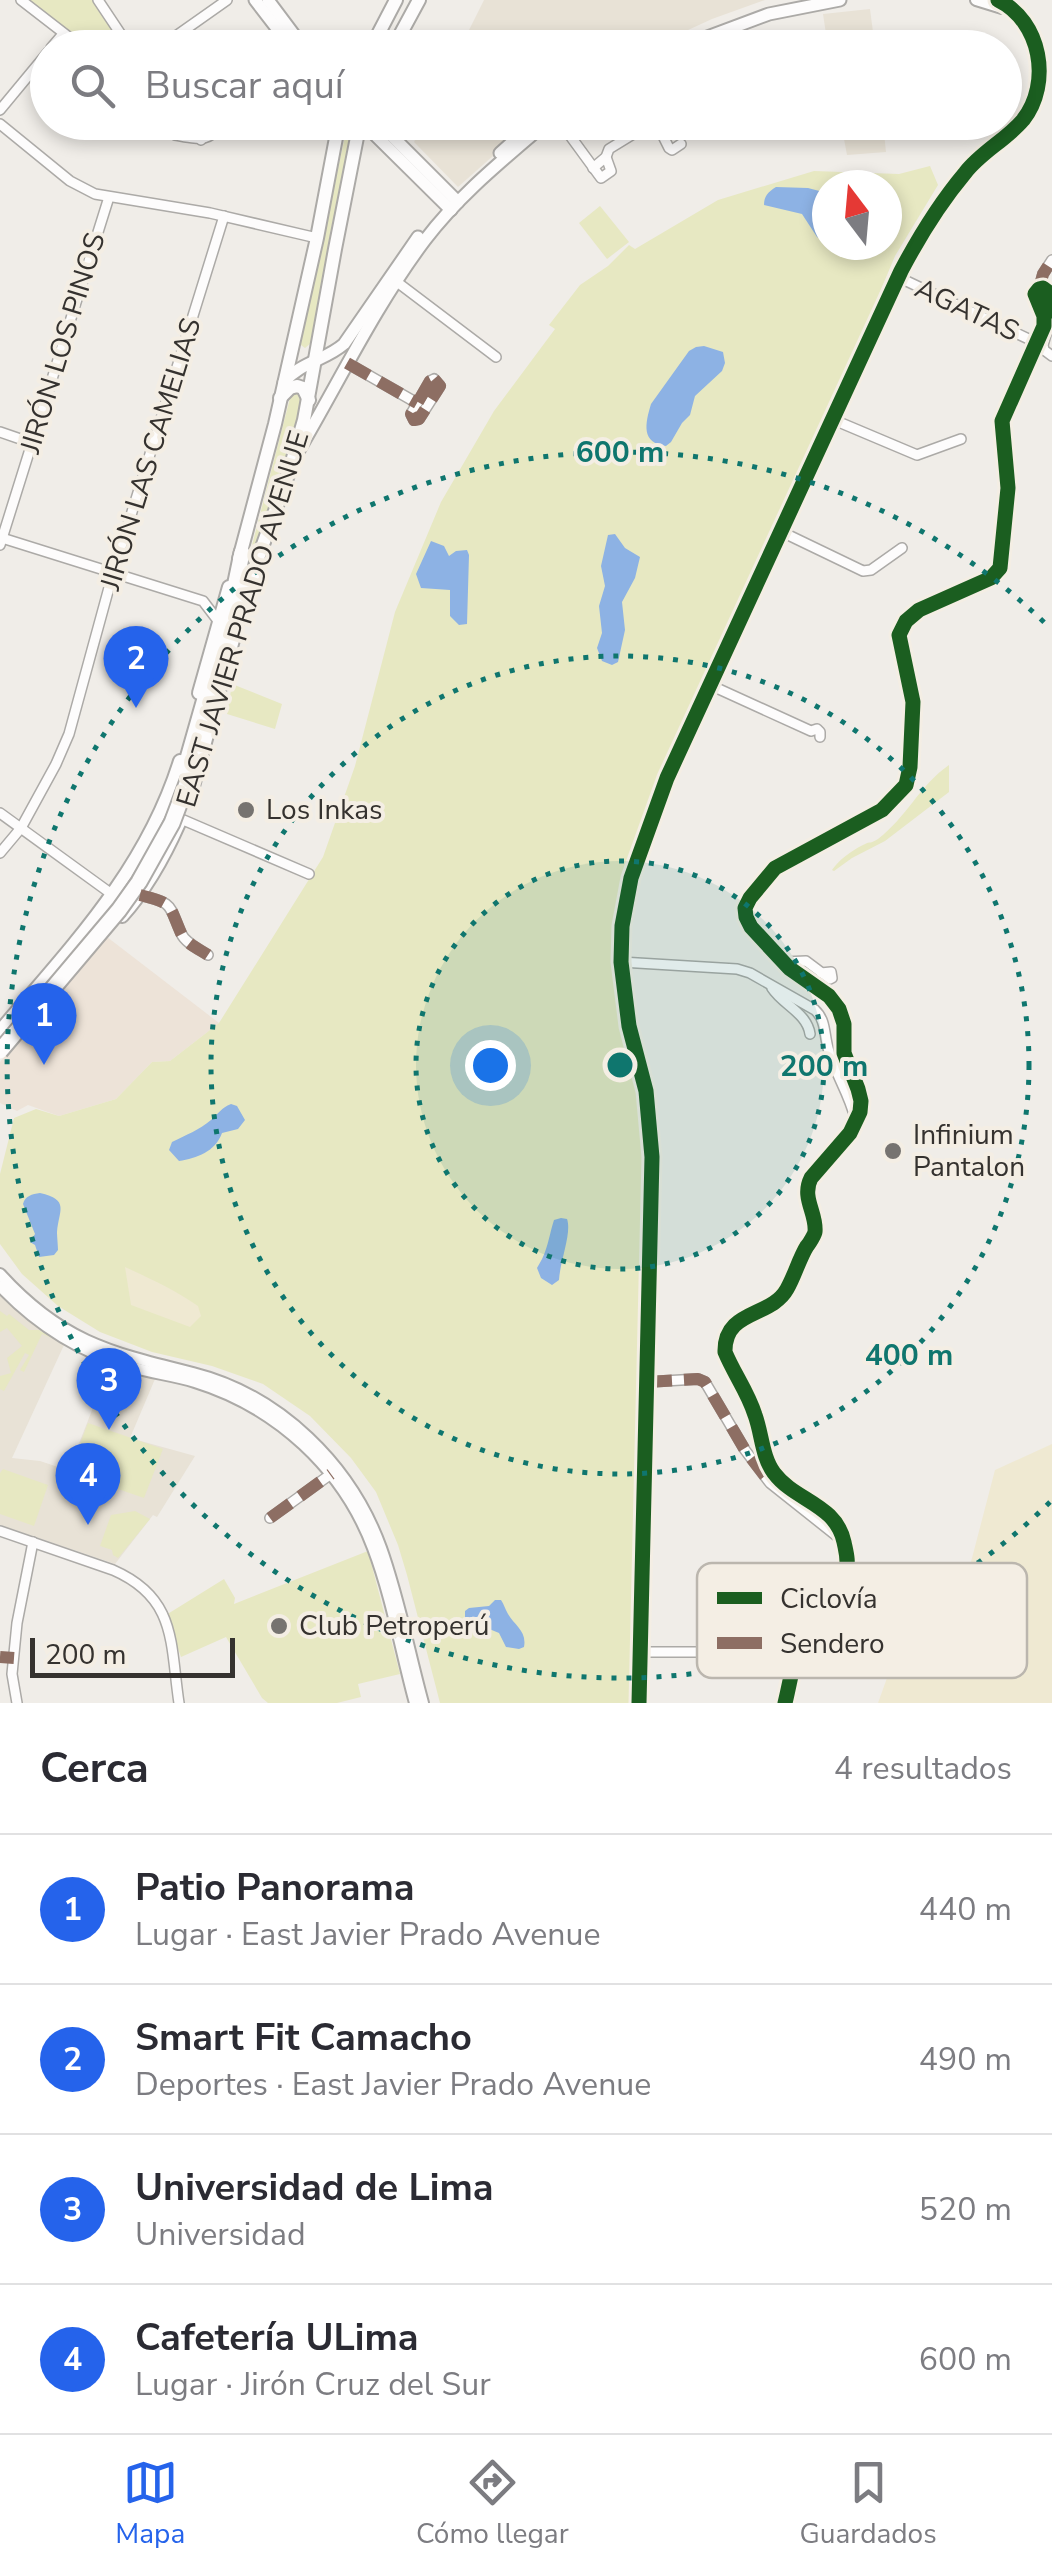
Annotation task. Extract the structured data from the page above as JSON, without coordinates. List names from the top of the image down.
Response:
{
  "streets": {
    "main road": ["EAST JAVIER PRADO AVENUE"],
    "street": ["AGATAS", "JIRÓN LOS PINOS", "JIRÓN LAS CAMELIAS"]
  },
  "places": ["Los Inkas", "Infinium Pantalon", "Club Petroperú"],
  "legend": ["Ciclovía", "Sendero"],
  "scale_bar": "200 m",
  "north": "top",
  "page": {
    "search": "Buscar aquí",
    "pins": [
      "2",
      "1",
      "3",
      "4"
    ],
    "scale": "200 m",
    "heading": ["Cerca", "4 resultados"],
    "list": [
      {
        "mark": "1",
        "name": "Patio Panorama",
        "note": "Lugar · East Javier Prado Avenue",
        "value": "440 m"
      },
      {
        "mark": "2",
        "name": "Smart Fit Camacho",
        "note": "Deportes · East Javier Prado Avenue",
        "value": "490 m"
      },
      {
        "mark": "3",
        "name": "Universidad de Lima",
        "note": "Universidad",
        "value": "520 m"
      },
      {
        "mark": "4",
        "name": "Cafetería ULima",
        "note": "Lugar · Jirón Cruz del Sur",
        "value": "600 m"
      }
    ],
    "nav": ["Mapa", "Cómo llegar", "Guardados"]
  },
  "rings": ["600 m", "200 m", "400 m"]
}
